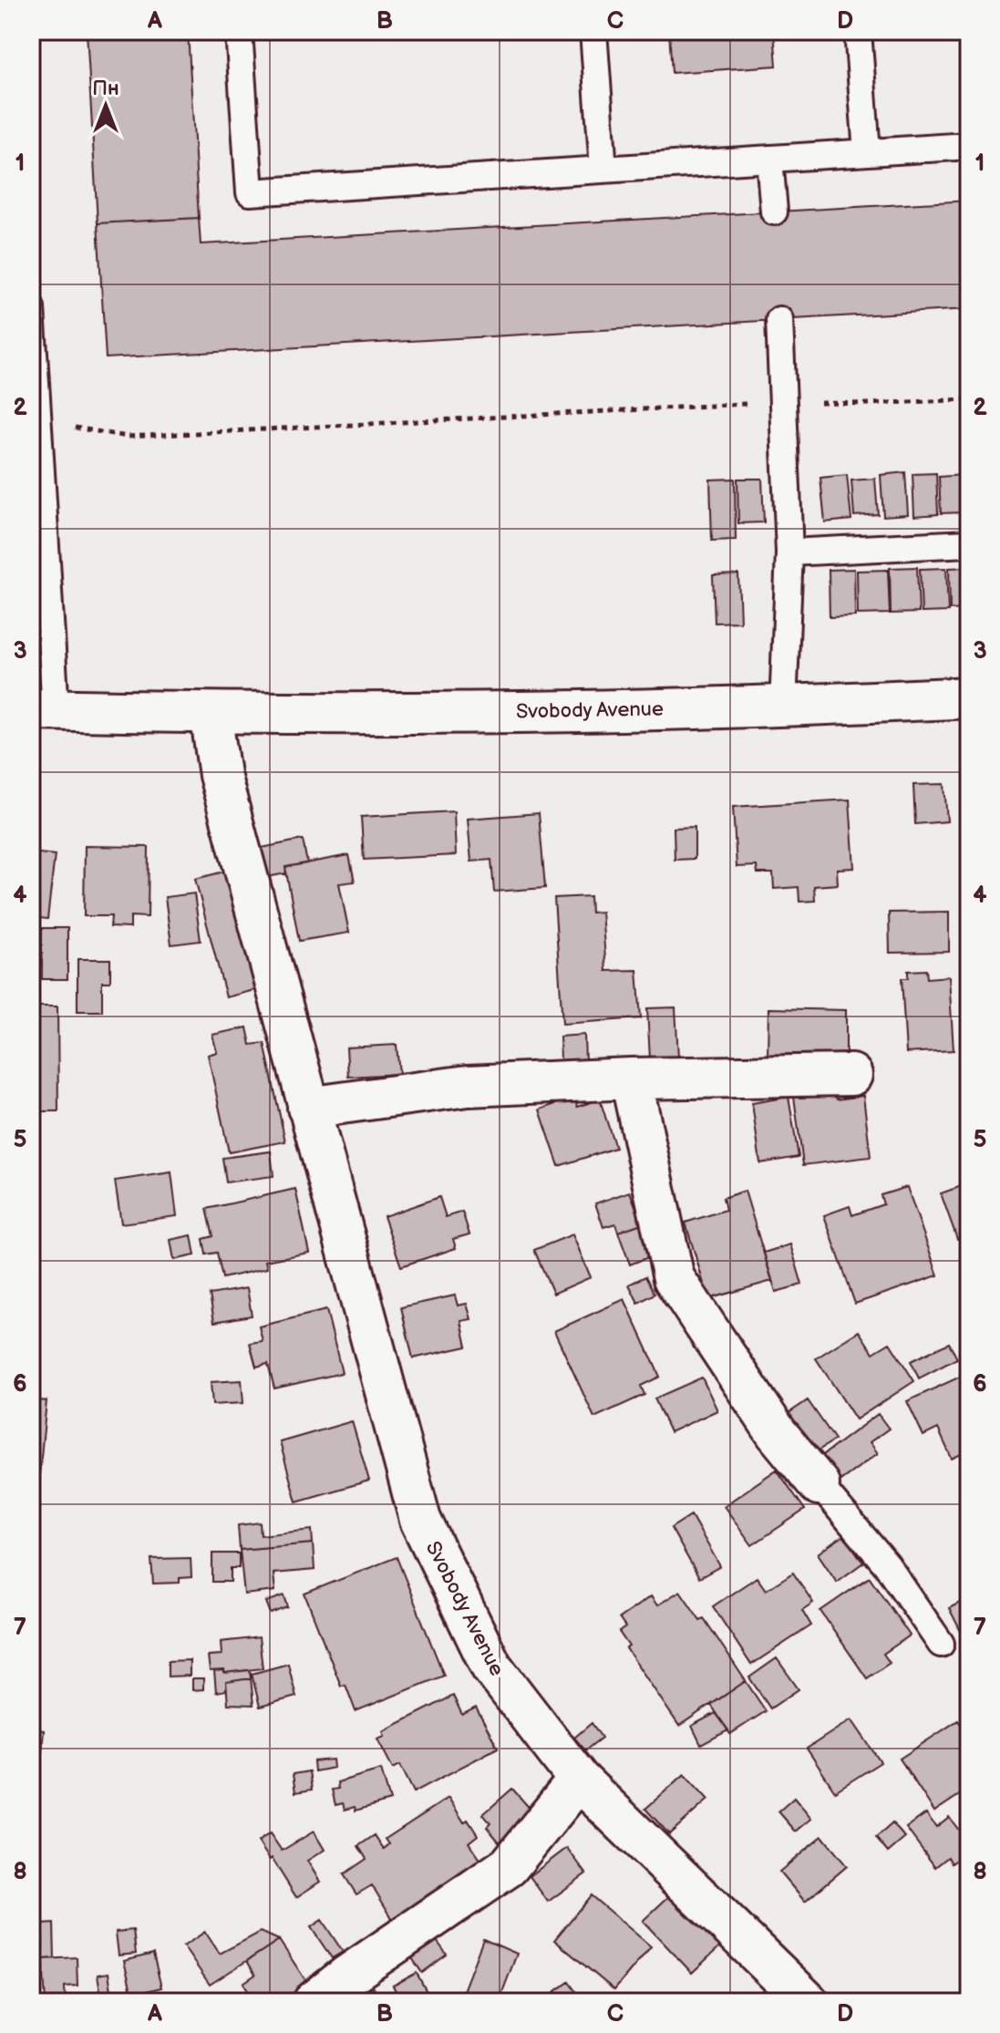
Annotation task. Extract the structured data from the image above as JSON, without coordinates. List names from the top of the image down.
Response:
{
  "streets": {
    "street": ["Svobody Avenue"]
  },
  "north": "top",
  "grid": {
    "columns": [
      "A",
      "B",
      "C",
      "D"
    ],
    "rows": [
      "1",
      "2",
      "3",
      "4",
      "5",
      "6",
      "7",
      "8"
    ]
  }
}
